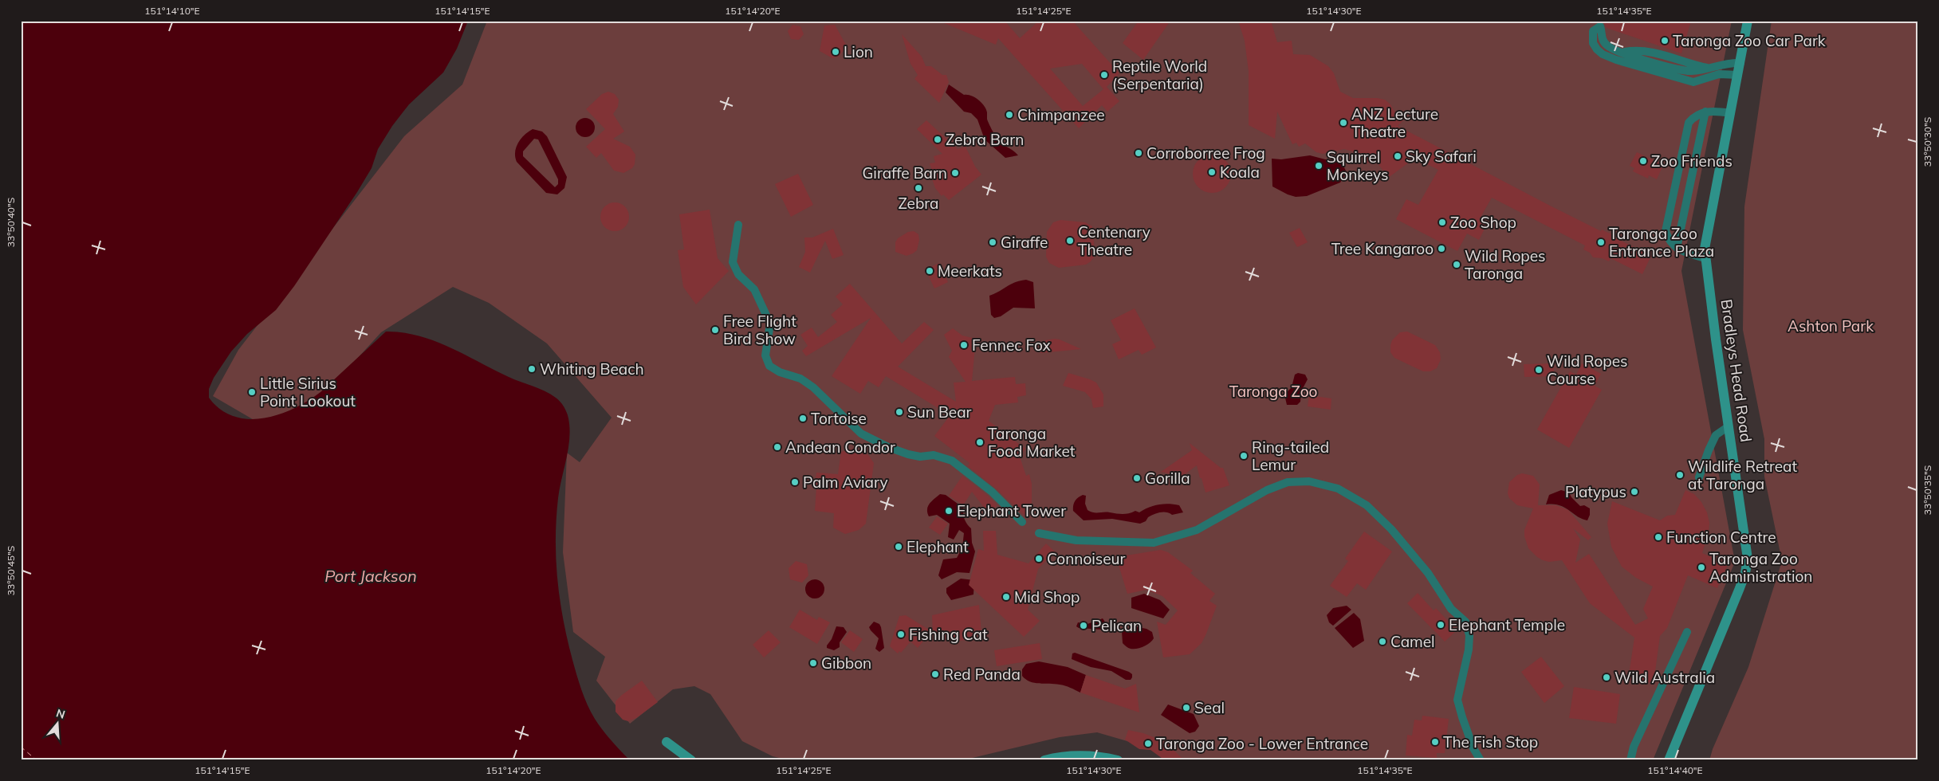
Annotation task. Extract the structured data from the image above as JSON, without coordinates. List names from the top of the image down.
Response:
{
  "streets": {
    "main road": ["Bradleys Head Road"]
  },
  "water": ["Port Jackson"],
  "parks": ["Ashton Park", "Taronga Zoo"],
  "places": [
    "Taronga Zoo Car Park",
    "Lion",
    "Reptile World (Serpentaria)",
    "Chimpanzee",
    "ANZ Lecture Theatre",
    "Zebra Barn",
    "Corroborree Frog",
    "Sky Safari",
    "Zoo Friends",
    "Squirrel Monkeys",
    "Koala",
    "Giraffe Barn",
    "Zebra",
    "Zoo Shop",
    "Centenary Theatre",
    "Giraffe",
    "Taronga Zoo Entrance Plaza",
    "Tree Kangaroo",
    "Wild Ropes Taronga",
    "Meerkats",
    "Free Flight Bird Show",
    "Fennec Fox",
    "Whiting Beach",
    "Wild Ropes Course",
    "Little Sirius Point Lookout",
    "Sun Bear",
    "Tortoise",
    "Taronga Food Market",
    "Andean Condor",
    "Ring-tailed Lemur",
    "Wildlife Retreat at Taronga",
    "Gorilla",
    "Palm Aviary",
    "Platypus",
    "Elephant Tower",
    "Function Centre",
    "Elephant",
    "Connoiseur",
    "Taronga Zoo Administration",
    "Mid Shop",
    "Elephant Temple",
    "Pelican",
    "Fishing Cat",
    "Camel",
    "Gibbon",
    "Red Panda",
    "Wild Australia",
    "Seal",
    "The Fish Stop",
    "Taronga Zoo - Lower Entrance"
  ],
  "north": "top",
  "coordinates": [
    "151°14'10\"E",
    "151°14'15\"E",
    "151°14'20\"E",
    "151°14'25\"E",
    "151°14'30\"E",
    "151°14'35\"E",
    "33°50'30\"S",
    "33°50'40\"S",
    "33°50'35\"S",
    "33°50'45\"S",
    "151°14'40\"E"
  ]
}
